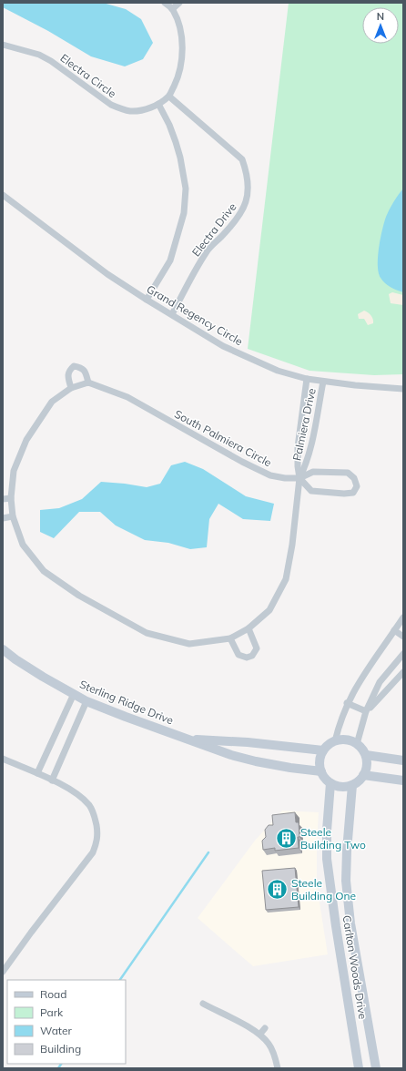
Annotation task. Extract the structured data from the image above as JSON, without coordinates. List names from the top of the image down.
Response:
{
  "streets": {
    "street": [
      "Electra Circle",
      "Electra Drive",
      "Grand Regency Circle",
      "Palmiera Drive",
      "South Palmiera Circle",
      "Sterling Ridge Drive",
      "Carlton Woods Drive"
    ]
  },
  "crossings": [
    ["Electra Circle", "Electra Drive"],
    ["Electra Drive", "Grand Regency Circle"],
    ["Grand Regency Circle", "Palmiera Drive"],
    ["Palmiera Drive", "South Palmiera Circle"],
    ["Sterling Ridge Drive", "Carlton Woods Drive"]
  ],
  "places": {
    "building": ["Steele Building Two", "Steele Building One"]
  },
  "legend": [
    "Road",
    "Park",
    "Water",
    "Building"
  ],
  "north": "top"
}
